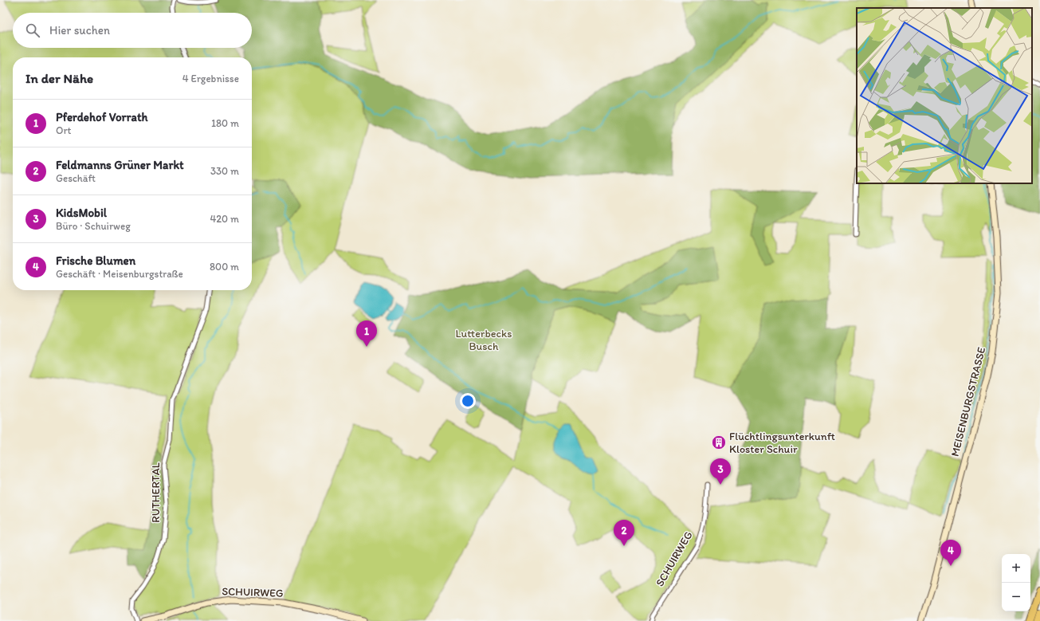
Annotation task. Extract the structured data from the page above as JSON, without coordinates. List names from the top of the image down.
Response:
{
  "streets": {
    "main road": ["MEISENBURGSTRASSE", "SCHUIRWEG"],
    "street": ["RUTHERTAL"]
  },
  "parks": ["Lutterbecks Busch"],
  "places": {
    "building": ["Flüchtlingsunterkunft Kloster Schuir"]
  },
  "page": {
    "search": "Hier suchen",
    "heading": ["In der Nähe", "4 Ergebnisse"],
    "list": [
      {
        "mark": "1",
        "name": "Pferdehof Vorrath",
        "note": "Ort",
        "value": "180 m"
      },
      {
        "mark": "2",
        "name": "Feldmanns Grüner Markt",
        "note": "Geschäft",
        "value": "330 m"
      },
      {
        "mark": "3",
        "name": "KidsMobil",
        "note": "Büro · Schuirweg",
        "value": "420 m"
      },
      {
        "mark": "4",
        "name": "Frische Blumen",
        "note": "Geschäft · Meisenburgstraße",
        "value": "800 m"
      }
    ],
    "pins": [
      "1",
      "3",
      "2",
      "4"
    ],
    "map_buttons": ["+", "−"]
  }
}
